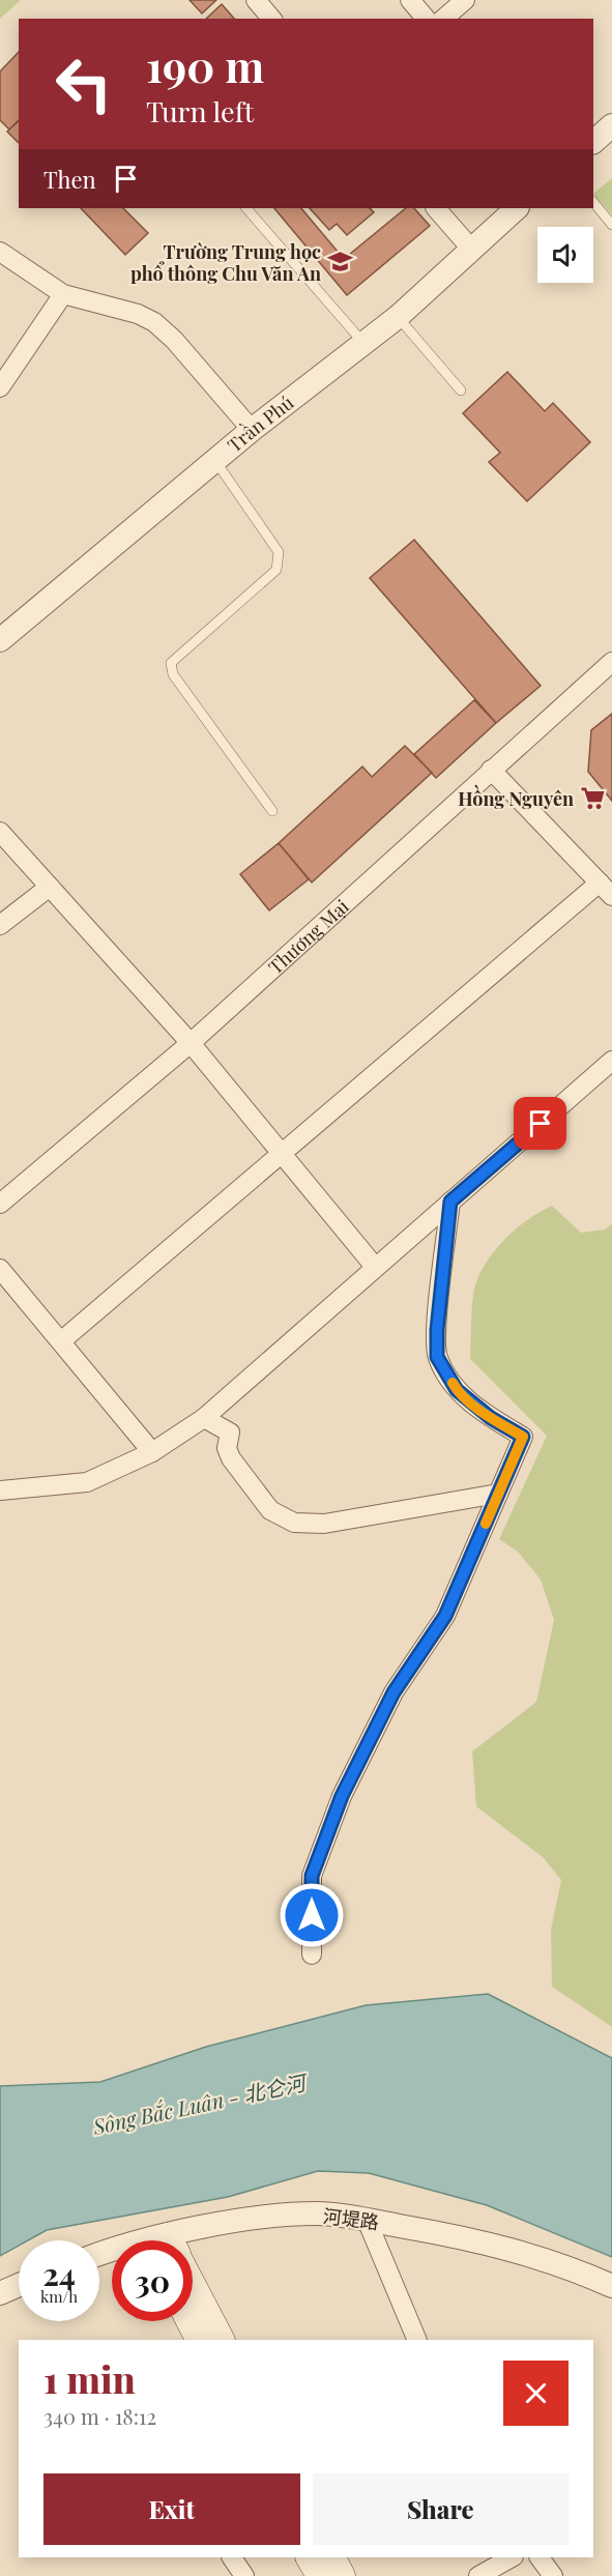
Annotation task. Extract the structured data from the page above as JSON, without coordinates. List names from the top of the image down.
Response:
{
  "streets": {
    "street": ["Trần Phú", "Thương Mại", "河堤路"]
  },
  "water": ["Sông Bắc Luân - 北仑河"],
  "places": {
    "school or university": ["Trường Trung học phổ thông Chu Văn An"],
    "supermarket": ["Hồng Nguyên"]
  },
  "page": {
    "turn": ["190 m", "Turn left"],
    "then": "Then",
    "speed": "24 km/h",
    "limit": "30",
    "heading": ["1 min", "340 m · 18:12"],
    "buttons": ["Exit", "Share"]
  }
}
